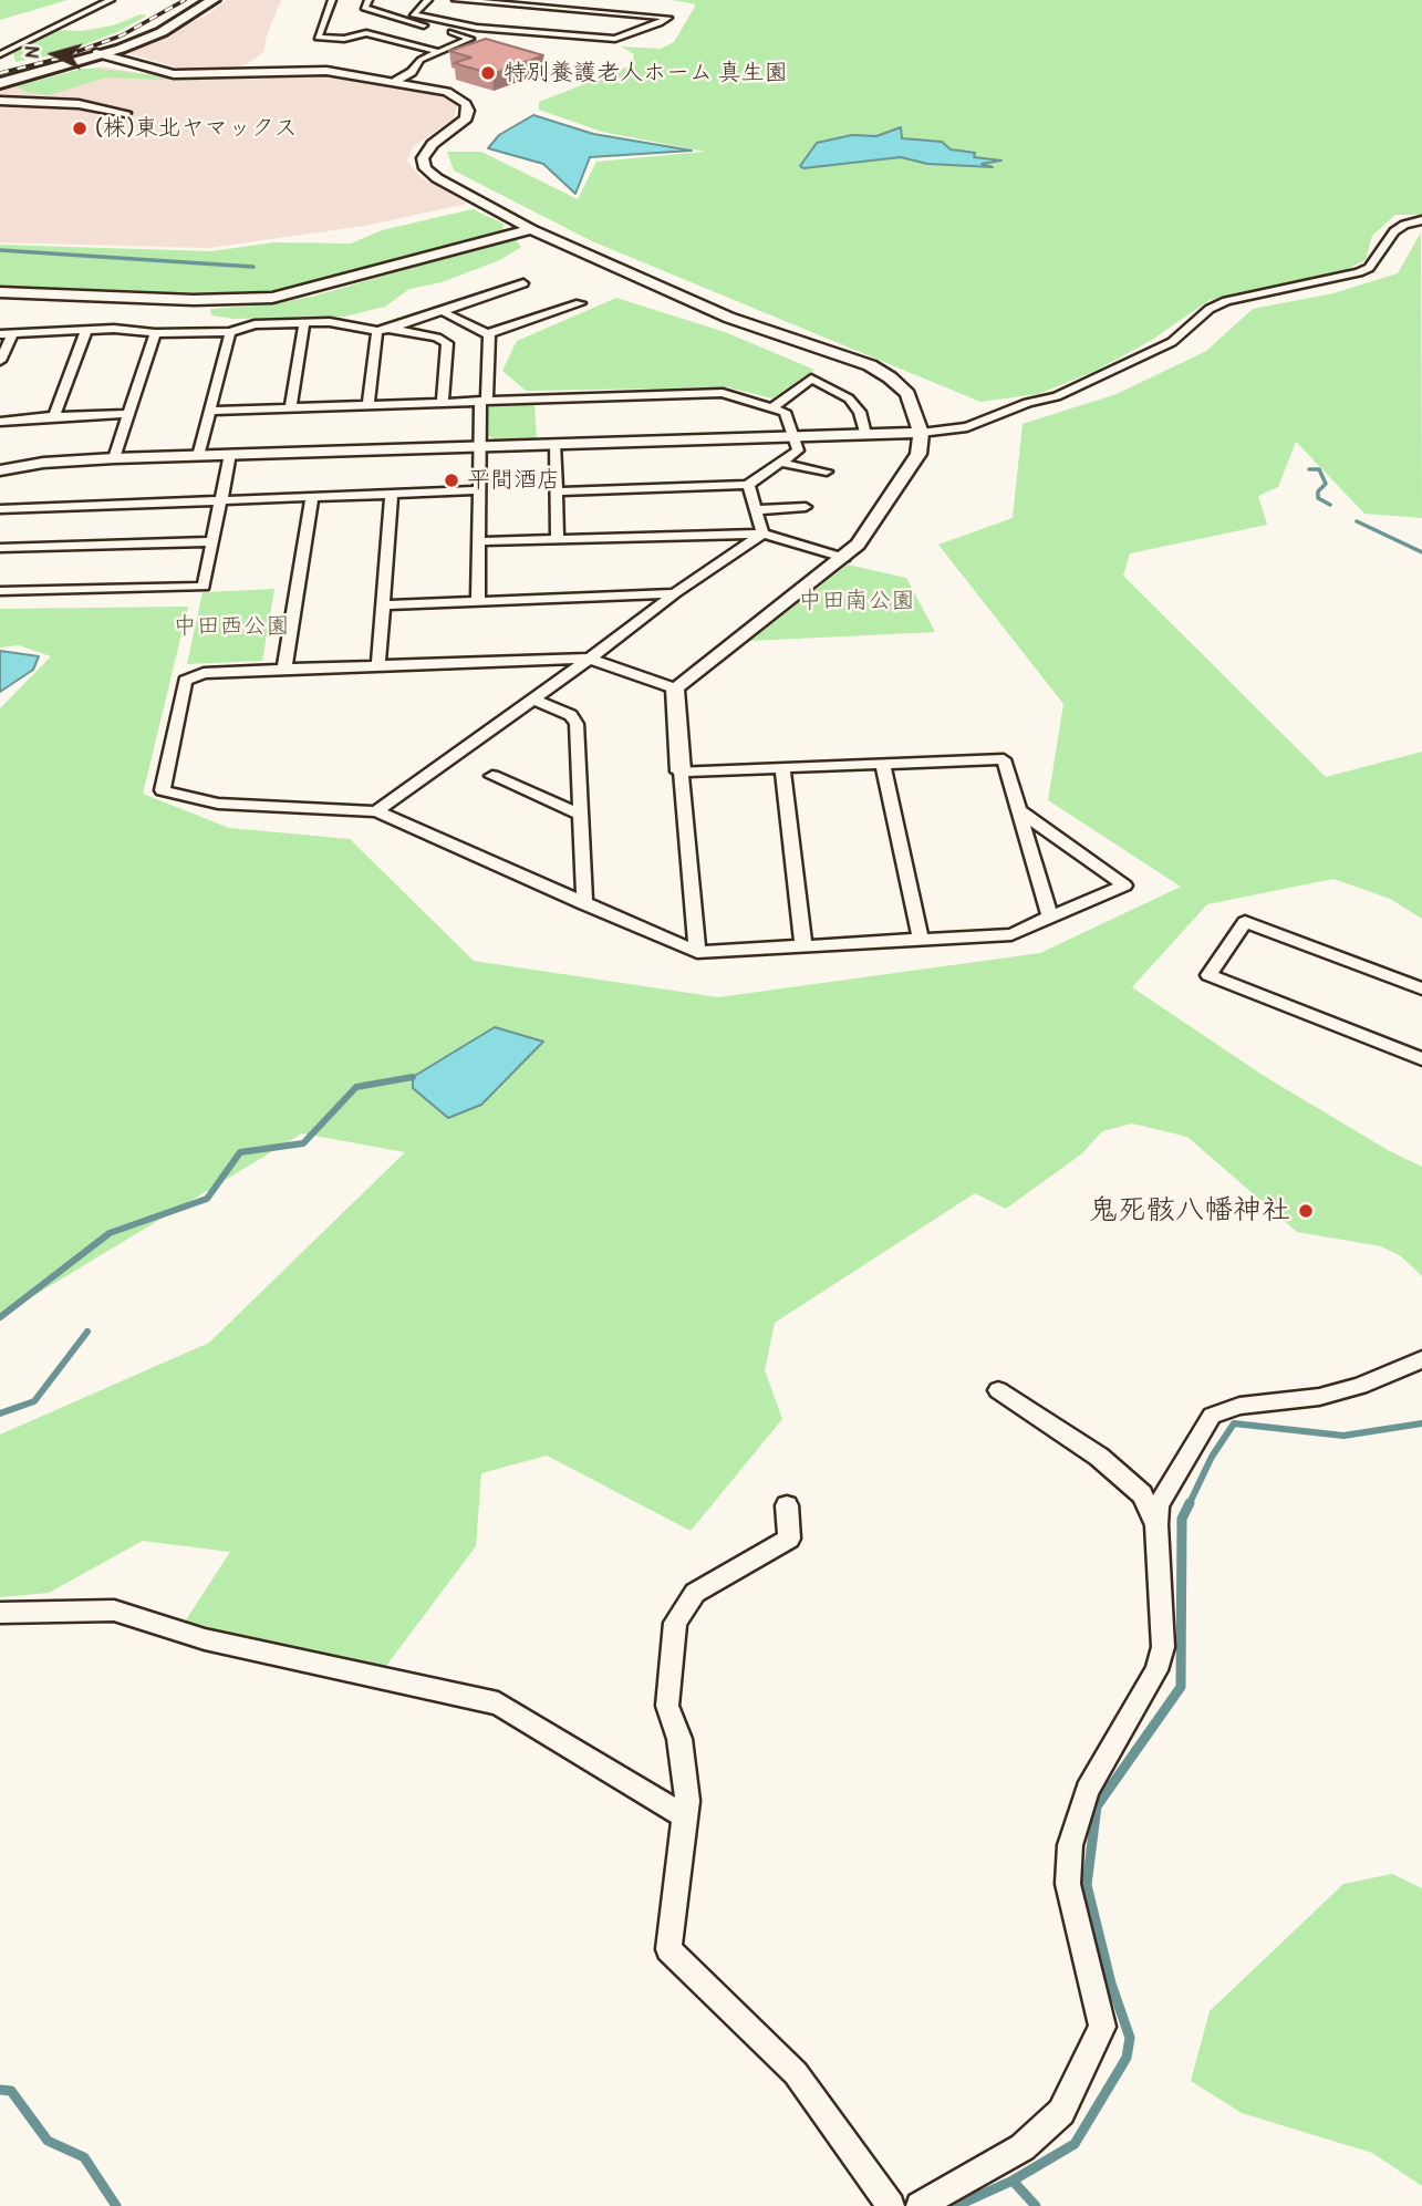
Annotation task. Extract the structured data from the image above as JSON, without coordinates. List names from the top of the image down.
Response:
{
  "parks": ["中田南公園", "中田西公園"],
  "places": [
    "特別養護老人ホーム 真生園",
    "(株)東北ヤマックス",
    "平間酒店",
    "鬼死骸八幡神社"
  ],
  "north": "left"
}
